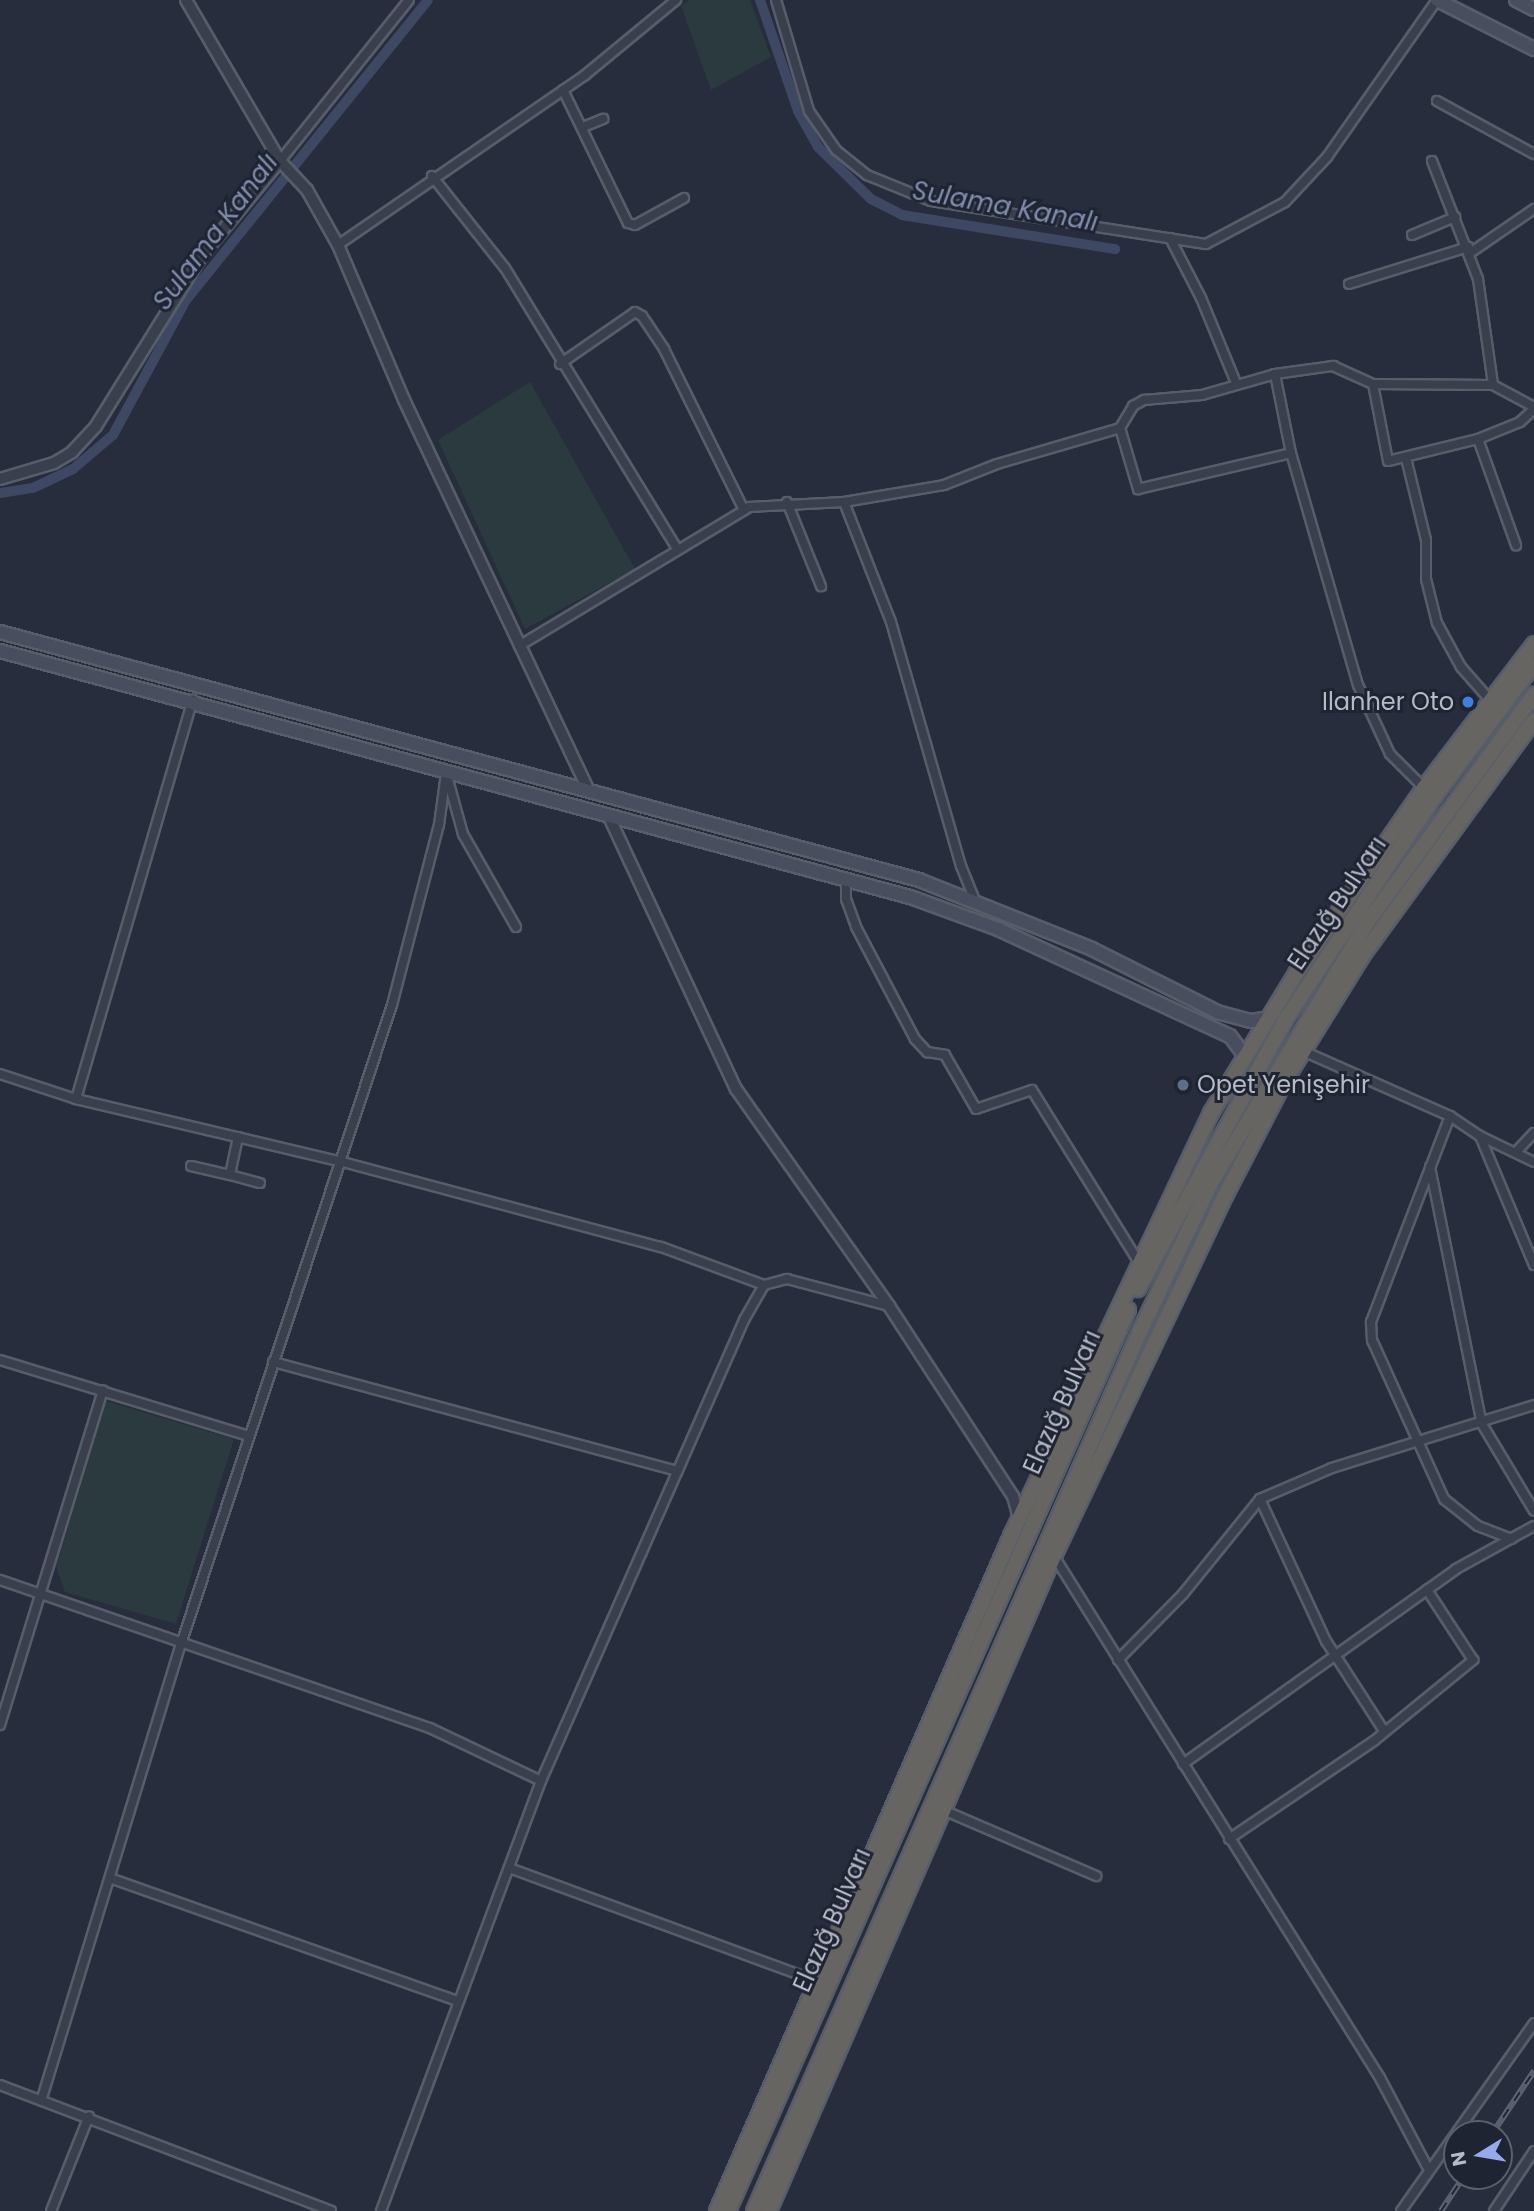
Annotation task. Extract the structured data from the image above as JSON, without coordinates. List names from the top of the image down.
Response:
{
  "streets": {
    "highway": ["Elazığ Bulvarı"]
  },
  "water": ["Sulama Kanalı"],
  "places": ["Ilanher Oto", "Opet Yenişehir"],
  "north": "left"
}
